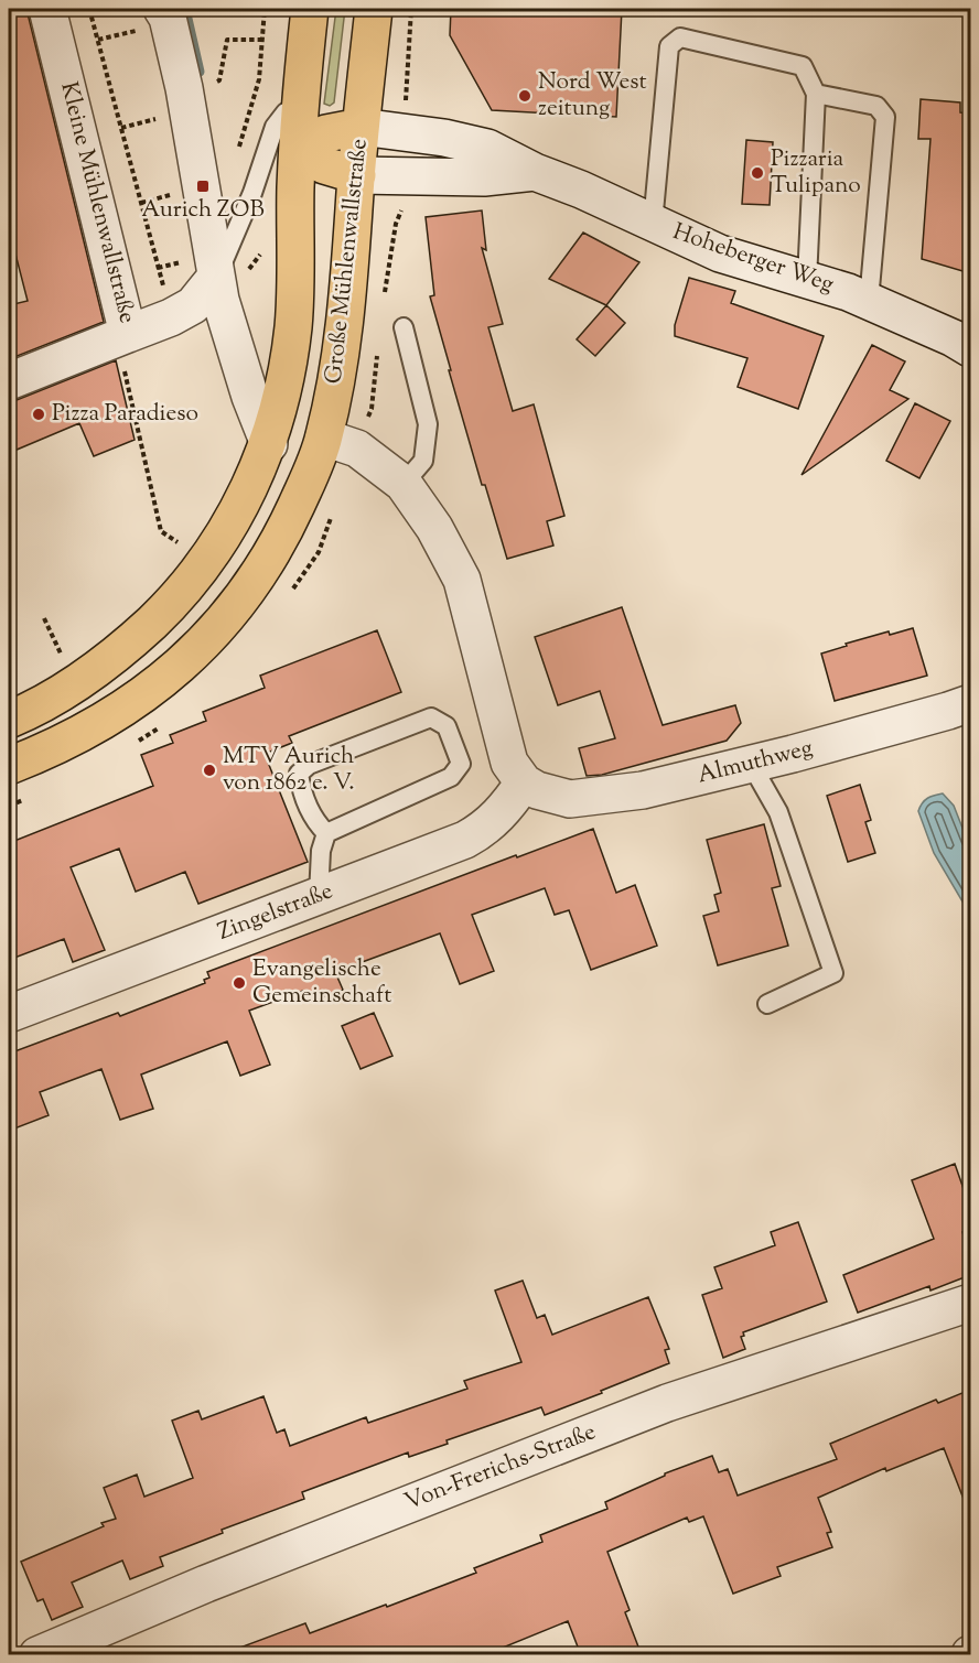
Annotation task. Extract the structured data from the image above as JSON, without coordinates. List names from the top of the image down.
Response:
{
  "streets": {
    "main road": ["Hoheberger Weg", "Große Mühlenwallstraße"],
    "street": [
      "Kleine Mühlenwallstraße",
      "Almuthweg",
      "Zingelstraße",
      "Von-Frerichs-Straße"
    ]
  },
  "crossings": [
    ["Hoheberger Weg", "Große Mühlenwallstraße"],
    ["Almuthweg", "Zingelstraße"]
  ],
  "places": {
    "other": [
      "Nord West zeitung",
      "Pizzaria Tulipano",
      "Pizza Paradieso",
      "MTV Aurich von 1862 e. V.",
      "Evangelische Gemeinschaft"
    ],
    "transit": ["Aurich ZOB"]
  }
}
